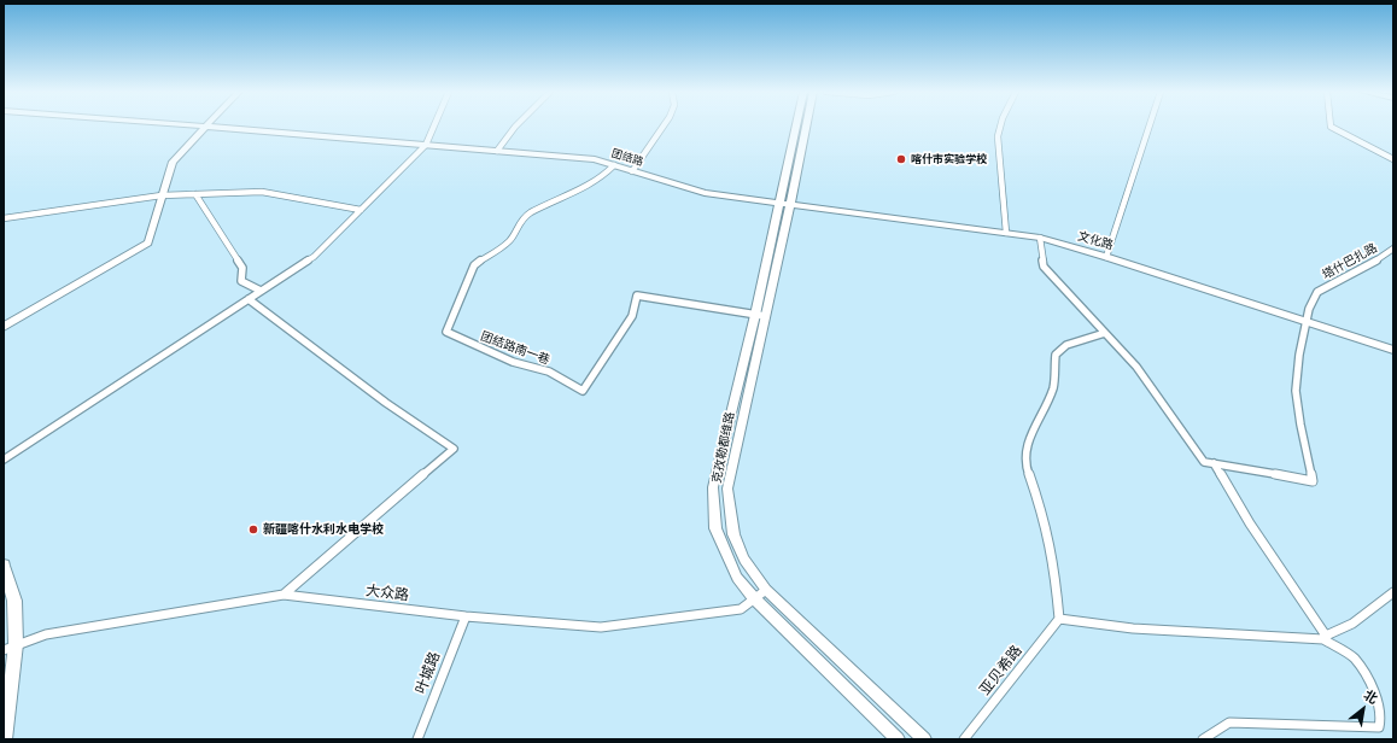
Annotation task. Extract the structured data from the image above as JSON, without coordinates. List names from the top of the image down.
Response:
{
  "streets": {
    "main road": ["团结路", "文化路", "克孜勒都维路"],
    "street": [
      "塔什巴扎路",
      "团结路南一巷",
      "大众路",
      "亚贝希路",
      "叶城路"
    ]
  },
  "crossings": [
    ["团结路", "文化路"],
    ["团结路", "团结路南一巷"],
    ["团结路", "克孜勒都维路"],
    ["文化路", "塔什巴扎路"],
    ["文化路", "克孜勒都维路"],
    ["团结路南一巷", "克孜勒都维路"],
    ["克孜勒都维路", "大众路"],
    ["大众路", "叶城路"]
  ],
  "places": ["喀什市实验学校", "新疆喀什水利水电学校"],
  "north": "top right"
}
